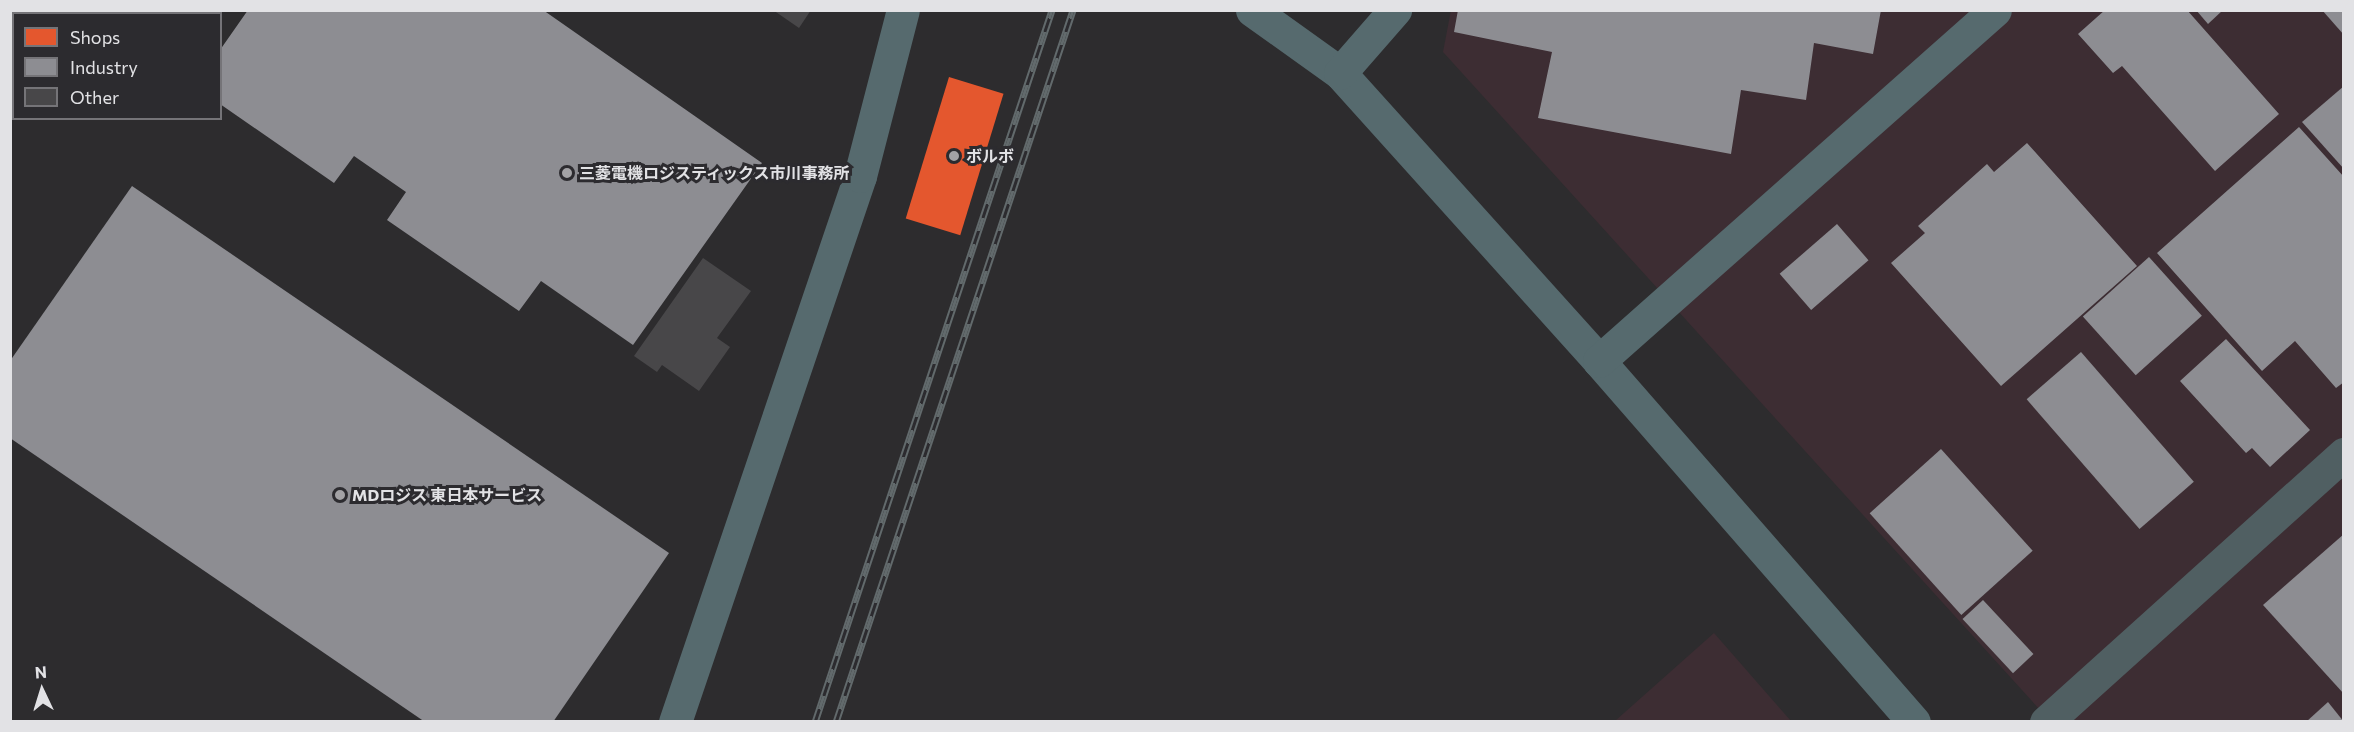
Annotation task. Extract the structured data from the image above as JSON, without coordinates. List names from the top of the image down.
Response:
{
  "places": ["ボルボ", "三菱電機ロジスティックス市川事務所", "MDロジス 東日本サービス"],
  "legend": ["Shops", "Industry", "Other"],
  "north": "top"
}
